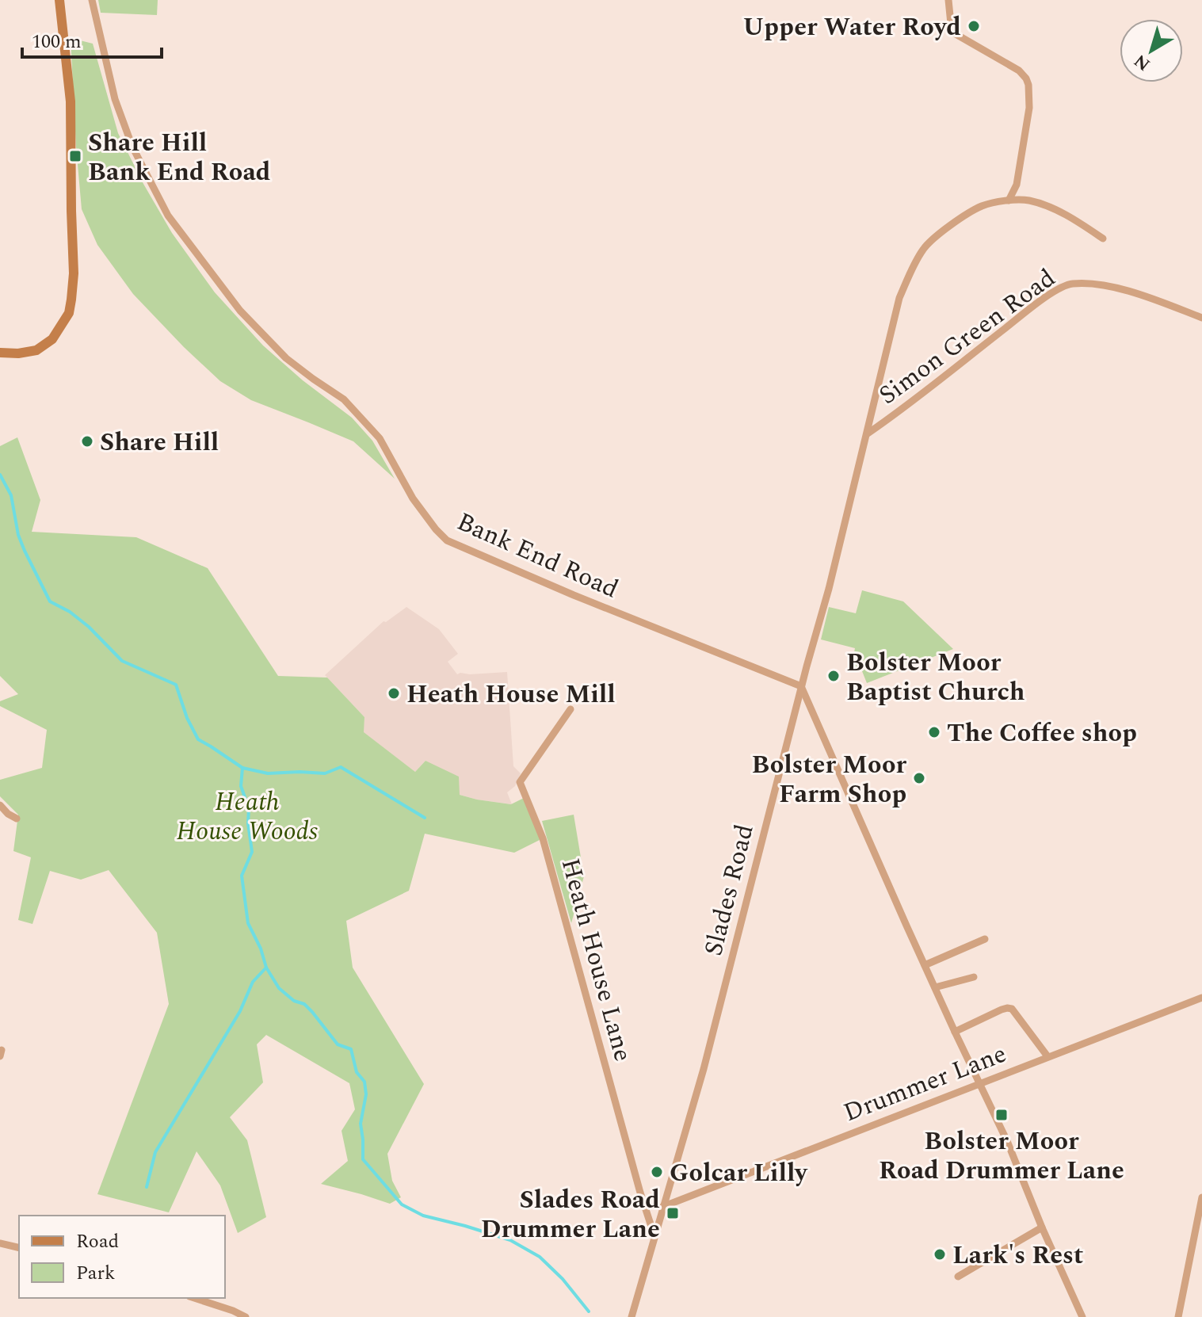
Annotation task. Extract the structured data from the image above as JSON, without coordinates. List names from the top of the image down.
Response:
{
  "streets": {
    "street": [
      "Simon Green Road",
      "Bank End Road",
      "Slades Road",
      "Heath House Lane",
      "Drummer Lane"
    ]
  },
  "crossings": [
    ["Simon Green Road", "Slades Road"],
    ["Bank End Road", "Slades Road"],
    ["Slades Road", "Heath House Lane"],
    ["Slades Road", "Drummer Lane"]
  ],
  "parks": ["Heath House Woods"],
  "places": {
    "other": [
      "Upper Water Royd",
      "Share Hill",
      "Bolster Moor Baptist Church",
      "Heath House Mill",
      "The Coffee shop",
      "Bolster Moor Farm Shop",
      "Golcar Lilly",
      "Lark's Rest"
    ],
    "transit": ["Share Hill Bank End Road", "Bolster Moor Road Drummer Lane", "Slades Road Drummer Lane"]
  },
  "legend": ["Road", "Park"],
  "scale_bar": "100 m",
  "north": "bottom left"
}
